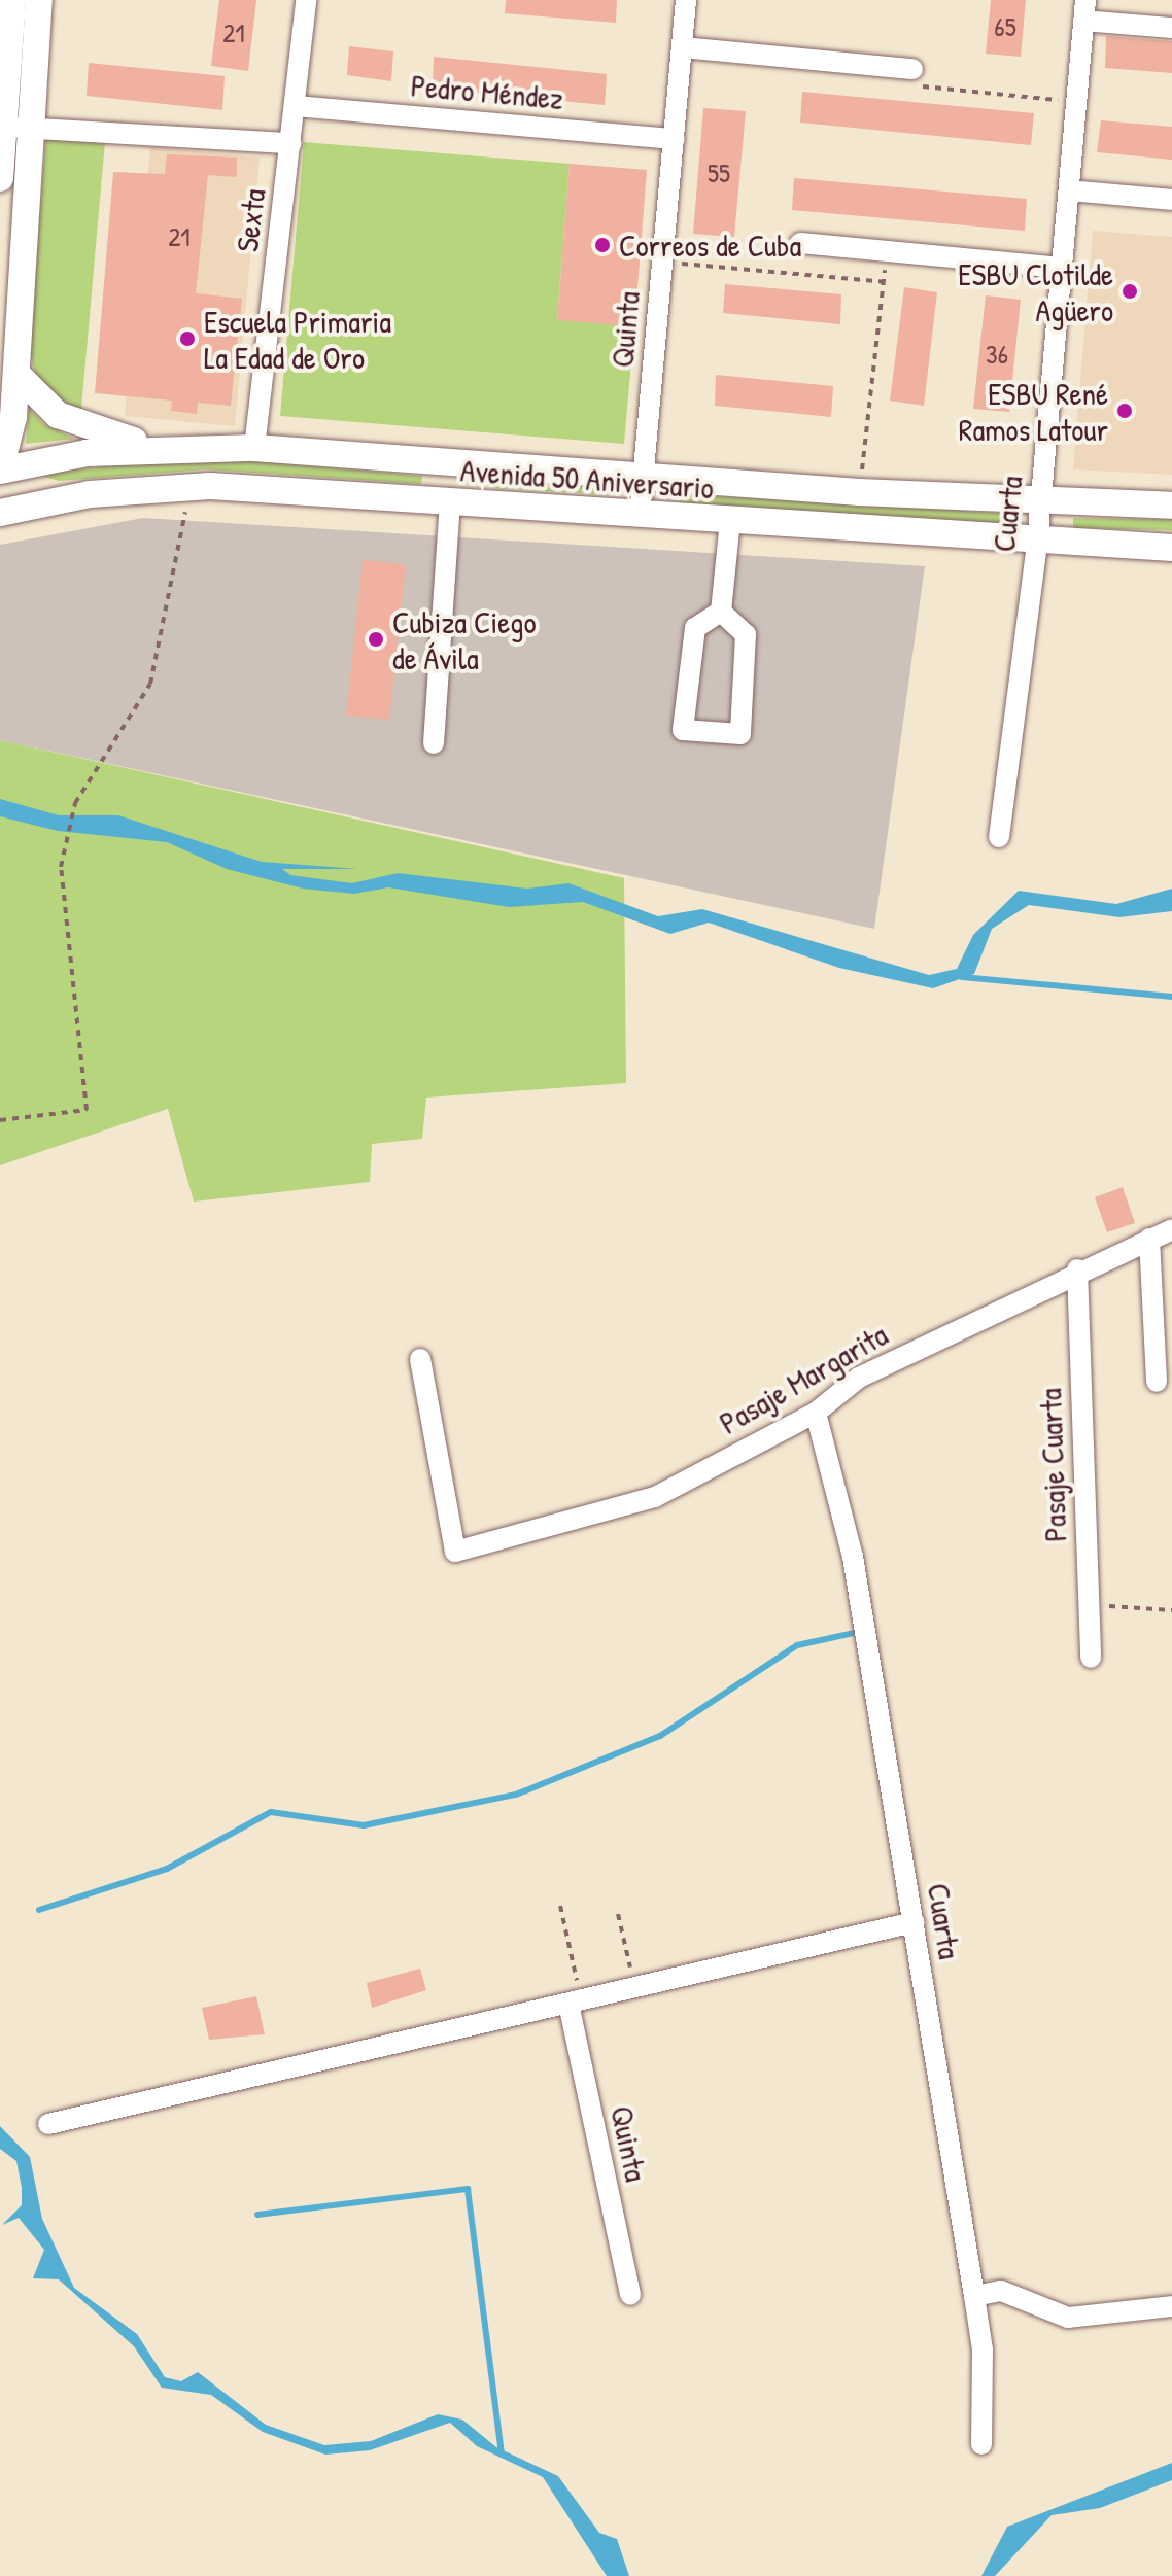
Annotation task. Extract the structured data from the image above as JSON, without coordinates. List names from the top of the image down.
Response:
{
  "streets": {
    "main road": ["Avenida 50 Aniversario"],
    "street": [
      "Pedro Méndez",
      "Sexta",
      "Quinta",
      "Cuarta",
      "Pasaje Margarita",
      "Pasaje Cuarta"
    ]
  },
  "crossings": [
    ["Pedro Méndez", "Sexta"],
    ["Pedro Méndez", "Quinta"],
    ["Sexta", "Avenida 50 Aniversario"],
    ["Quinta", "Avenida 50 Aniversario"],
    ["Avenida 50 Aniversario", "Cuarta"],
    ["Cuarta", "Pasaje Margarita"],
    ["Pasaje Margarita", "Pasaje Cuarta"]
  ],
  "places": [
    "Correos de Cuba",
    "ESBU Clotilde Agüero",
    "Escuela Primaria La Edad de Oro",
    "ESBU René Ramos Latour",
    "Cubiza Ciego de Ávila"
  ],
  "house_numbers": [
    "65",
    "21",
    "55",
    "21",
    "36"
  ]
}
